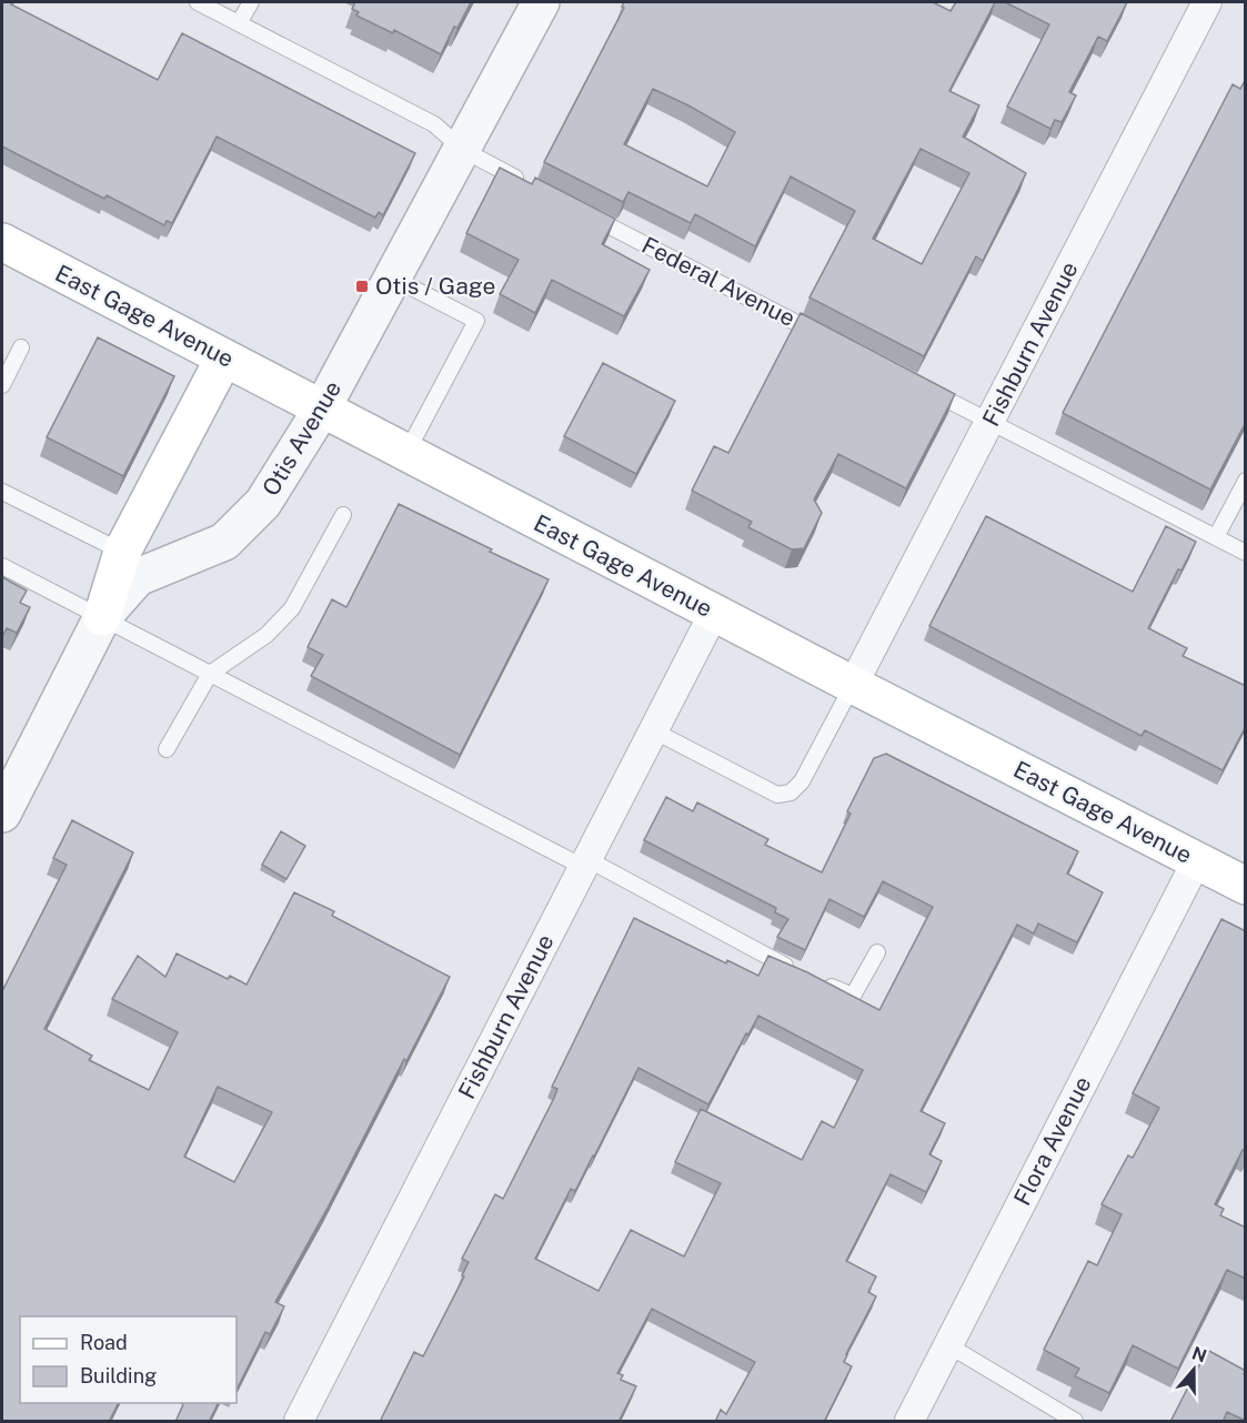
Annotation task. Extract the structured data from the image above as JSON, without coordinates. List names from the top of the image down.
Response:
{
  "streets": {
    "main road": ["East Gage Avenue"],
    "street": ["Fishburn Avenue", "Otis Avenue", "Flora Avenue"],
    "lane": ["Federal Avenue"]
  },
  "crossings": [
    ["East Gage Avenue", "Fishburn Avenue"],
    ["East Gage Avenue", "Otis Avenue"],
    ["East Gage Avenue", "Flora Avenue"]
  ],
  "places": {
    "transit": ["Otis / Gage"]
  },
  "legend": ["Road", "Building"],
  "north": "top"
}
